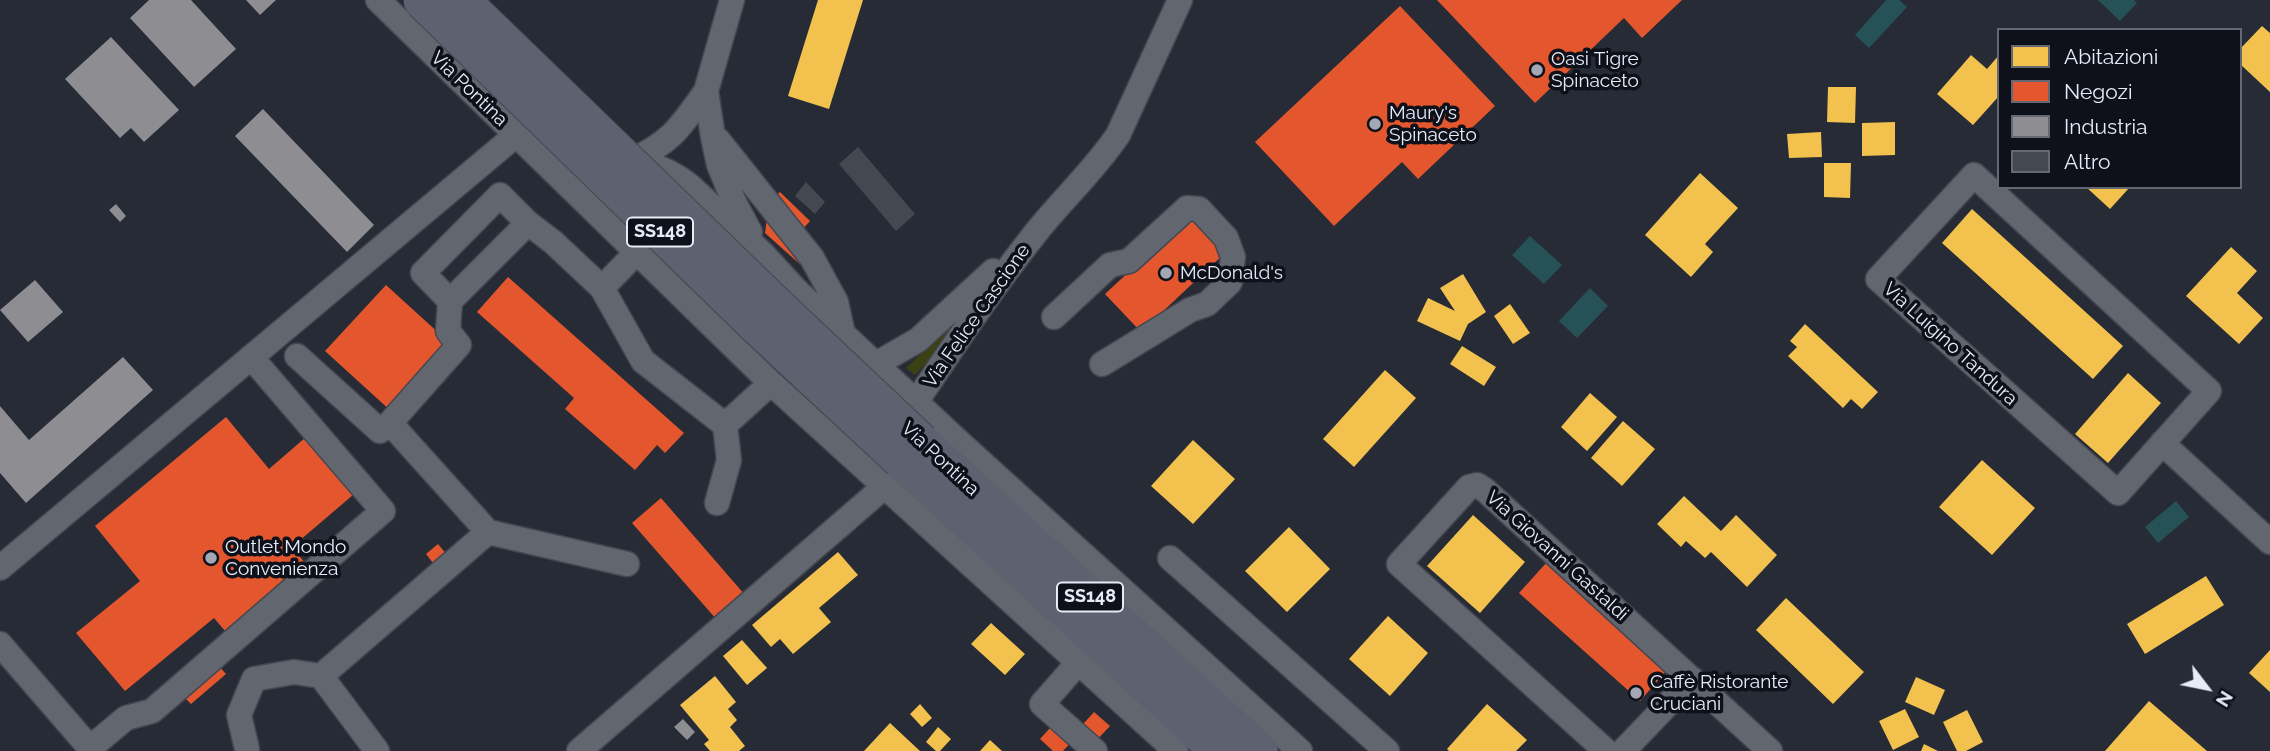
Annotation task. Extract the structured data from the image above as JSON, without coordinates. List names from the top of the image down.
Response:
{
  "streets": {
    "highway": ["Via Pontina", "SS148"],
    "street": ["Via Felice Cascione", "Via Luigino Tandura", "Via Giovanni Gastaldi"]
  },
  "crossings": [
    ["Via Pontina", "Via Felice Cascione"]
  ],
  "places": [
    "Oasi Tigre Spinaceto",
    "Maury's Spinaceto",
    "McDonald's",
    "Outlet Mondo Convenienza",
    "Caffè Ristorante Cruciani"
  ],
  "legend": [
    "Abitazioni",
    "Negozi",
    "Industria",
    "Altro"
  ],
  "north": "bottom right"
}
